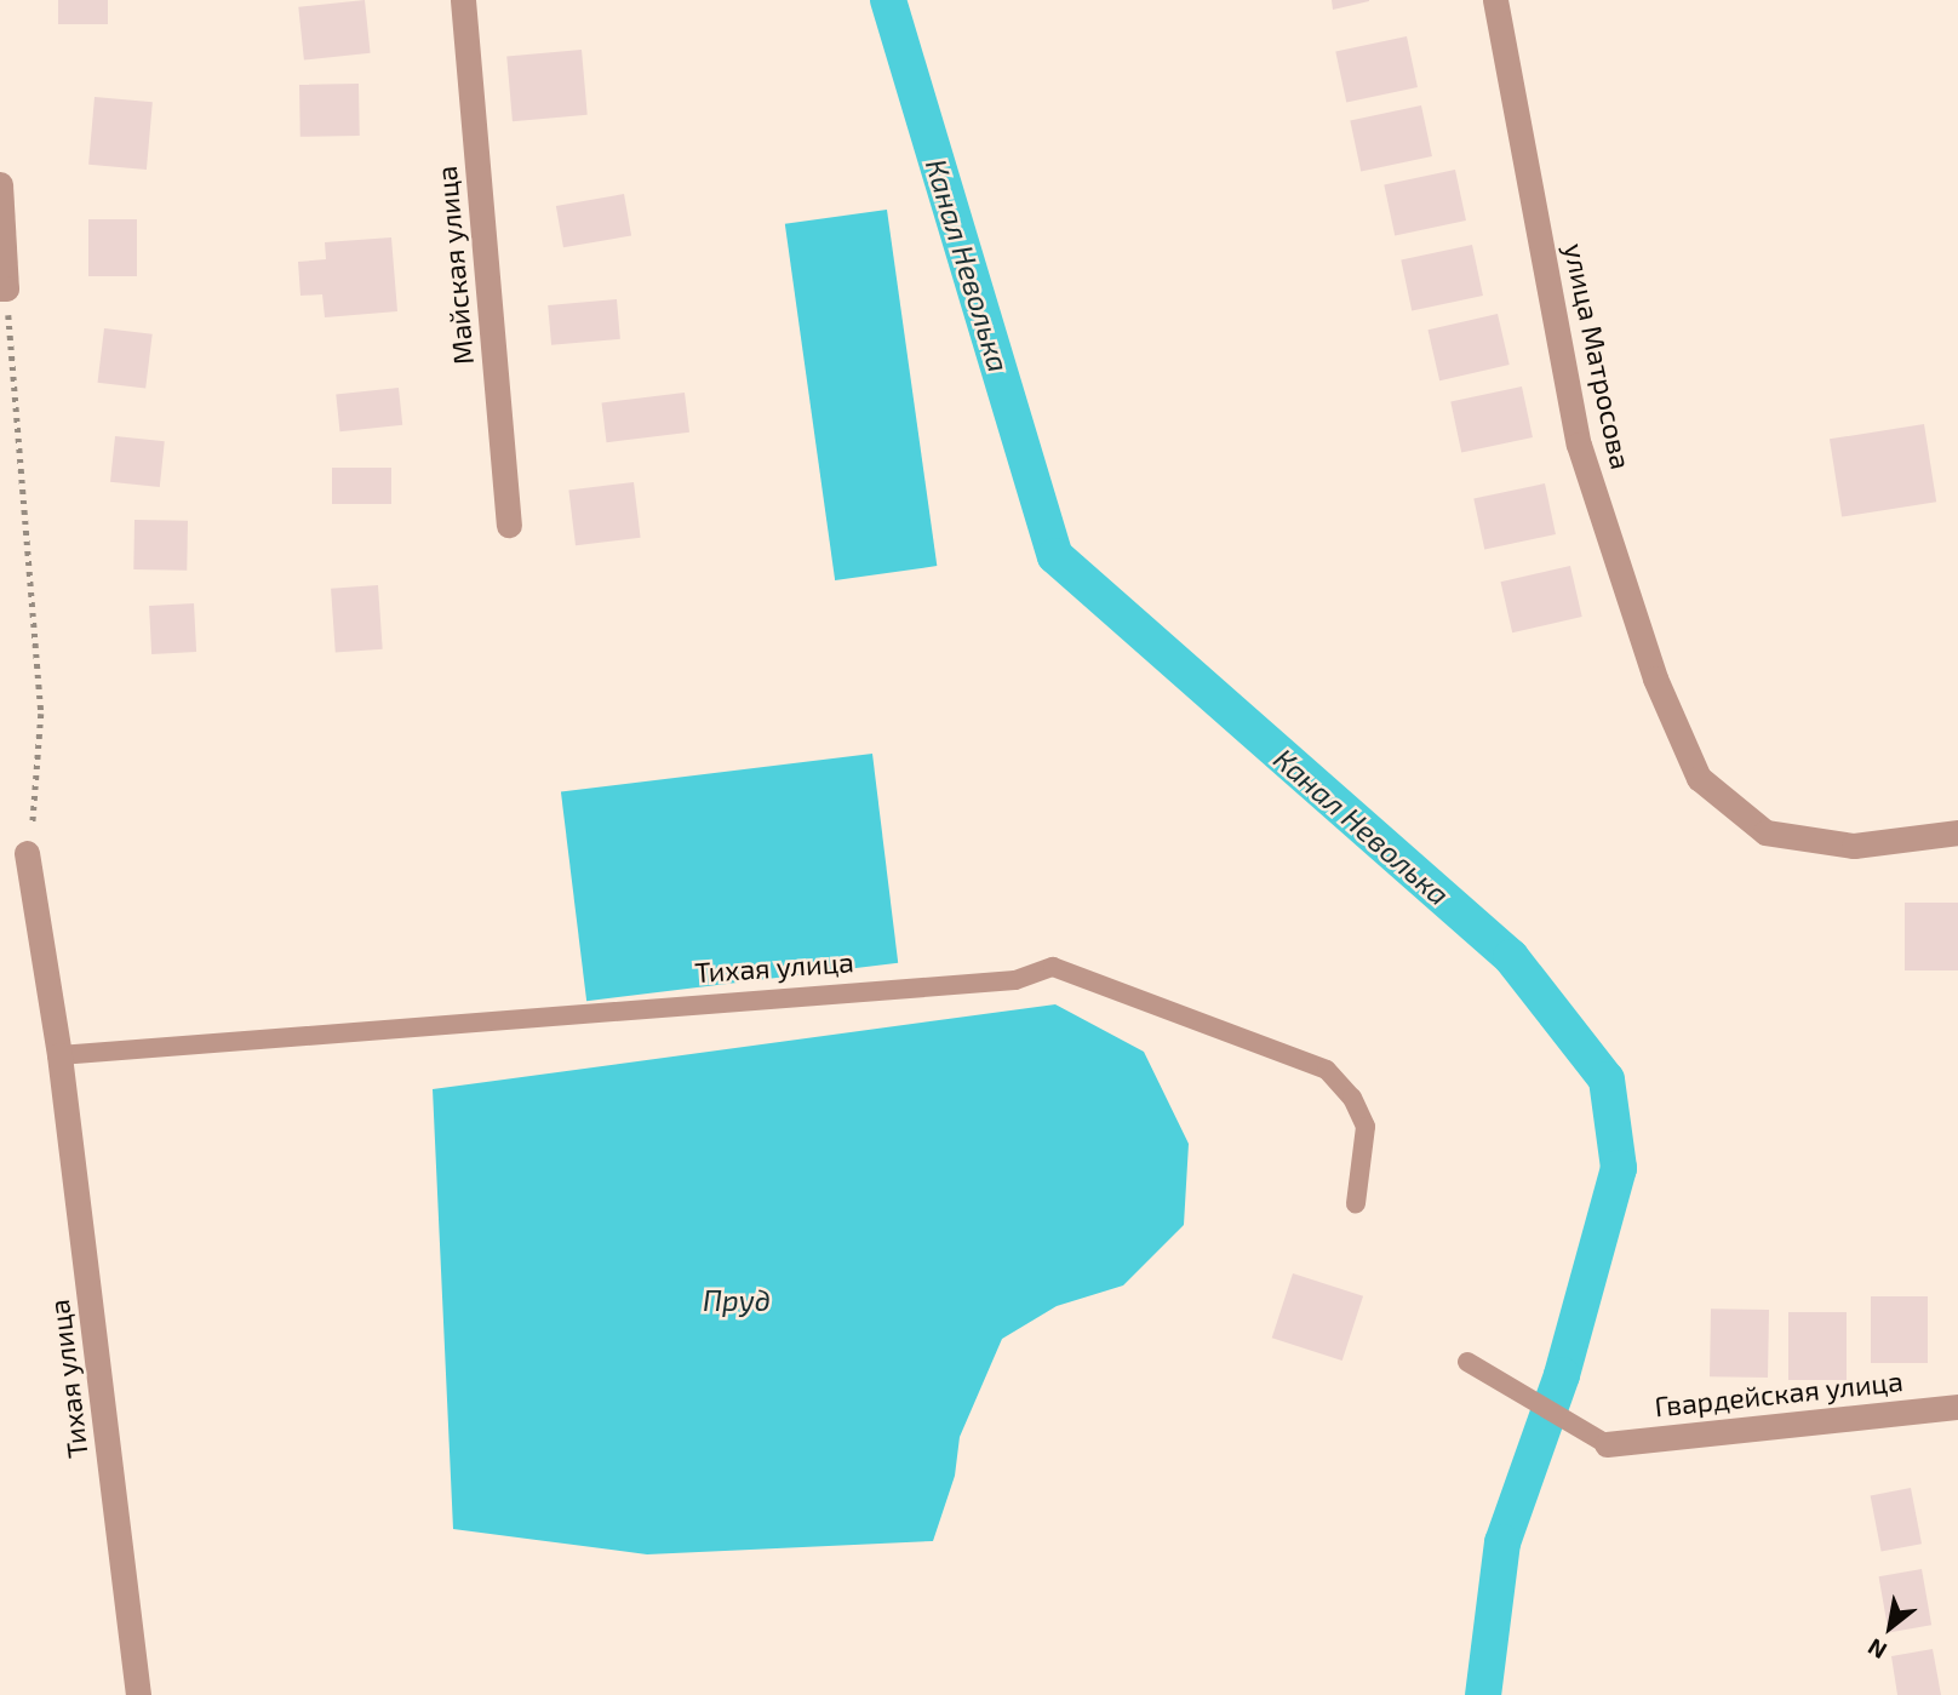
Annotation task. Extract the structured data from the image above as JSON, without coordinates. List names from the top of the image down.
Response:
{
  "streets": {
    "street": [
      "Майская улица",
      "улица Матросова",
      "Тихая улица",
      "Гвардейская улица"
    ]
  },
  "water": ["Канал Неволька", "Пруд"],
  "north": "bottom left"
}
